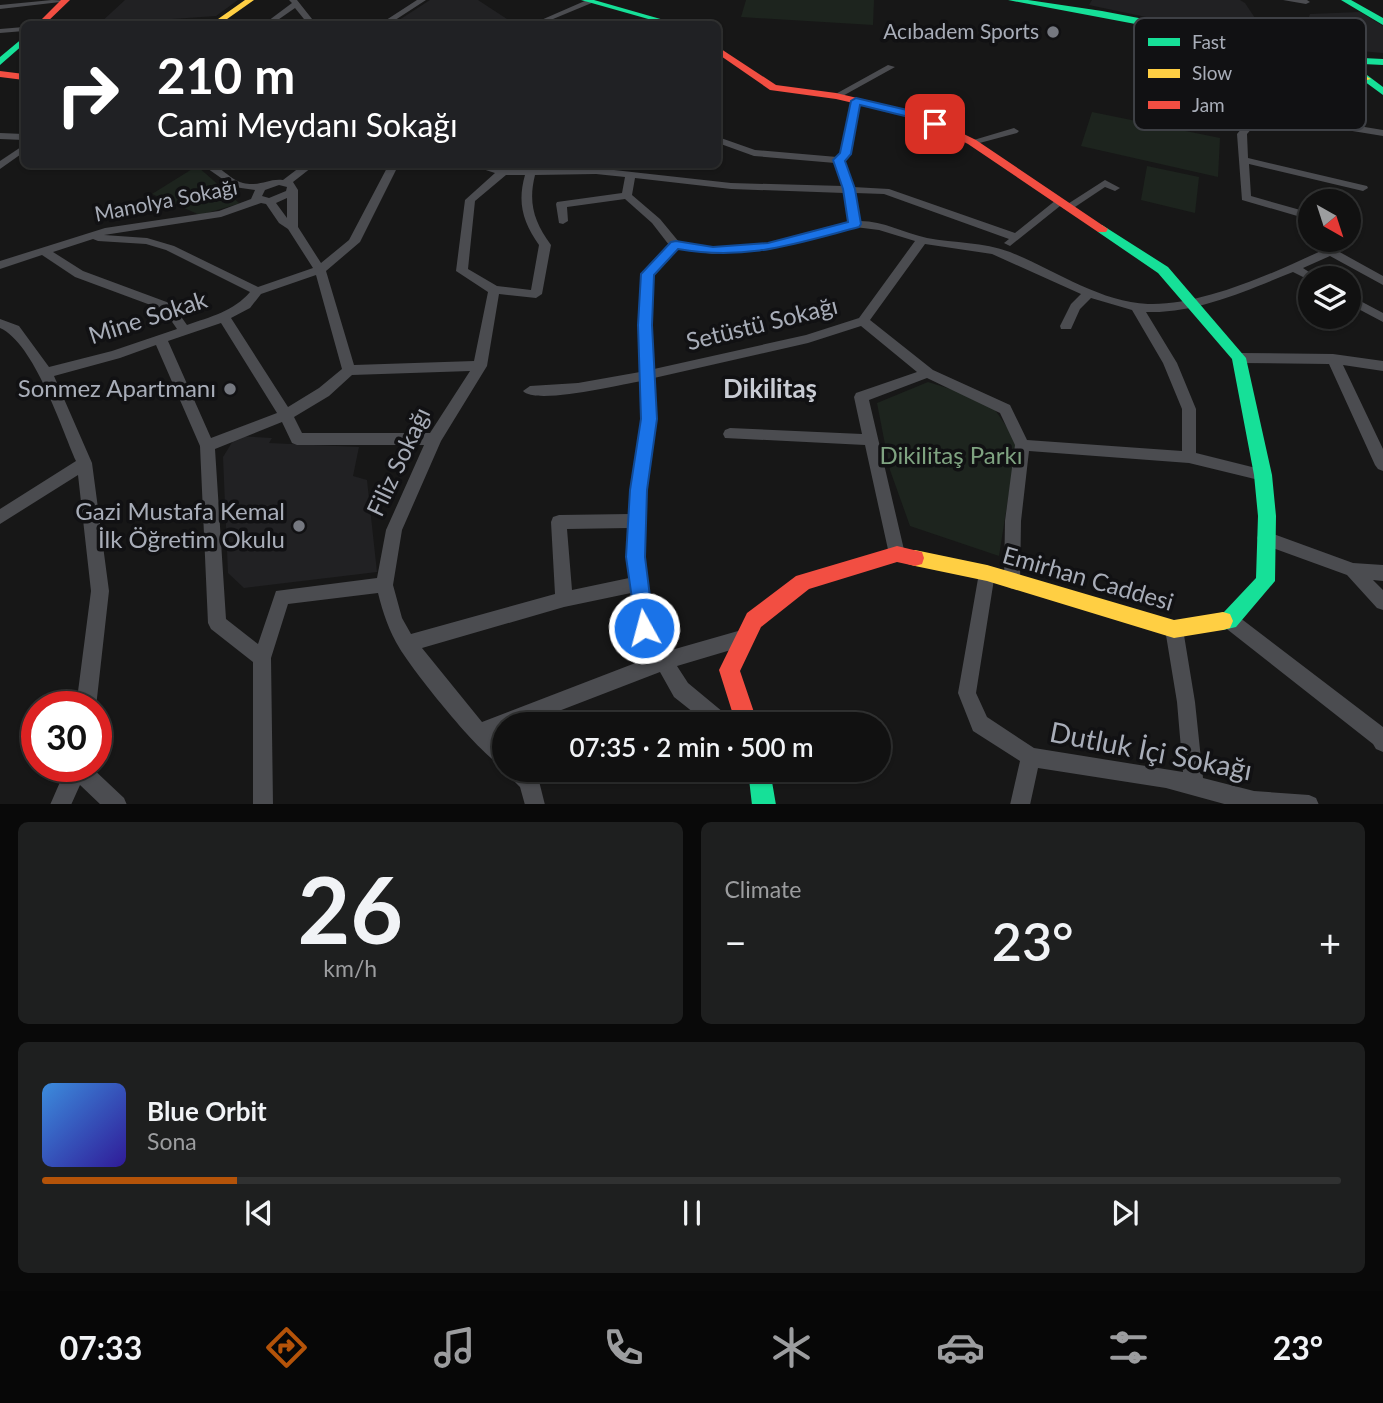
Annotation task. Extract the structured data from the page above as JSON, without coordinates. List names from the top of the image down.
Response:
{
  "streets": {
    "street": [
      "Manolya Sokağı",
      "Mine Sokak",
      "Setüstü Sokağı",
      "Filiz Sokağı",
      "Emirhan Caddesi",
      "Dutluk İçi Sokağı"
    ]
  },
  "crossings": [
    ["Emirhan Caddesi", "Dutluk İçi Sokağı"]
  ],
  "districts": ["Dikilitaş"],
  "parks": ["Dikilitaş Parkı"],
  "places": ["Acıbadem Sports", "Sonmez Apartmanı", "Gazi Mustafa Kemal İlk Öğretim Okulu"],
  "legend": ["Fast", "Slow", "Jam"],
  "north": "bottom right",
  "page": {
    "turn": ["210 m", "Cami Meydanı Sokağı"],
    "limit": "30",
    "trip": "07:35 · 2 min · 500 m",
    "tile": [
      ["26", "km/h"],
      "Climate"
    ],
    "heat": ["−", "23°", "+"],
    "song": ["Blue Orbit", "Sona"],
    "tabs": ["07:33", "23°"]
  }
}
